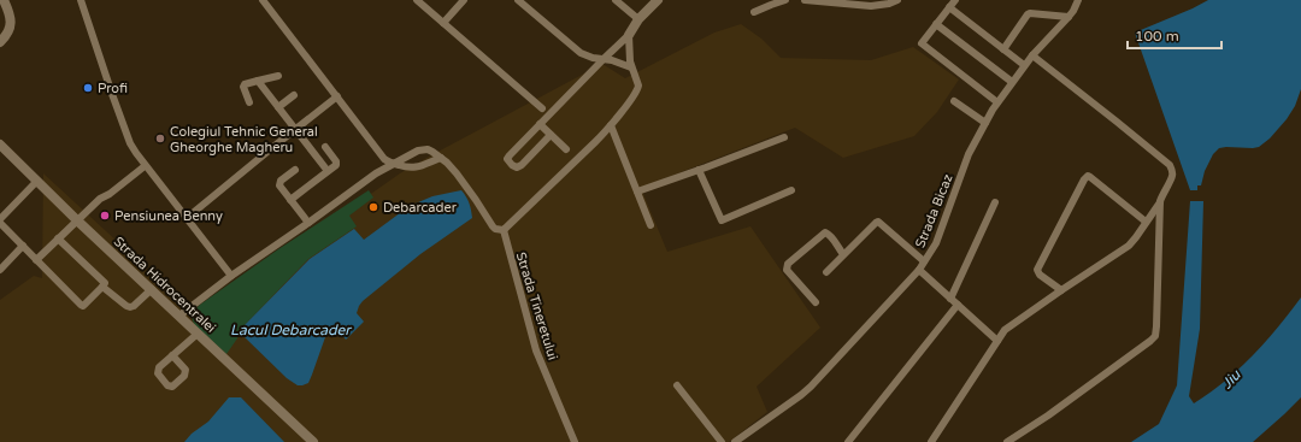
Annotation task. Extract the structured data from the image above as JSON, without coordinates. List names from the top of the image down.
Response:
{
  "streets": {
    "street": ["Strada Bicaz", "Strada Hidrocentralei", "Strada Tineretului"]
  },
  "water": ["Lacul Debarcader", "Jiu"],
  "places": [
    "Profi",
    "Colegiul Tehnic General Gheorghe Magheru",
    "Debarcader",
    "Pensiunea Benny"
  ],
  "scale_bar": "100 m"
}
